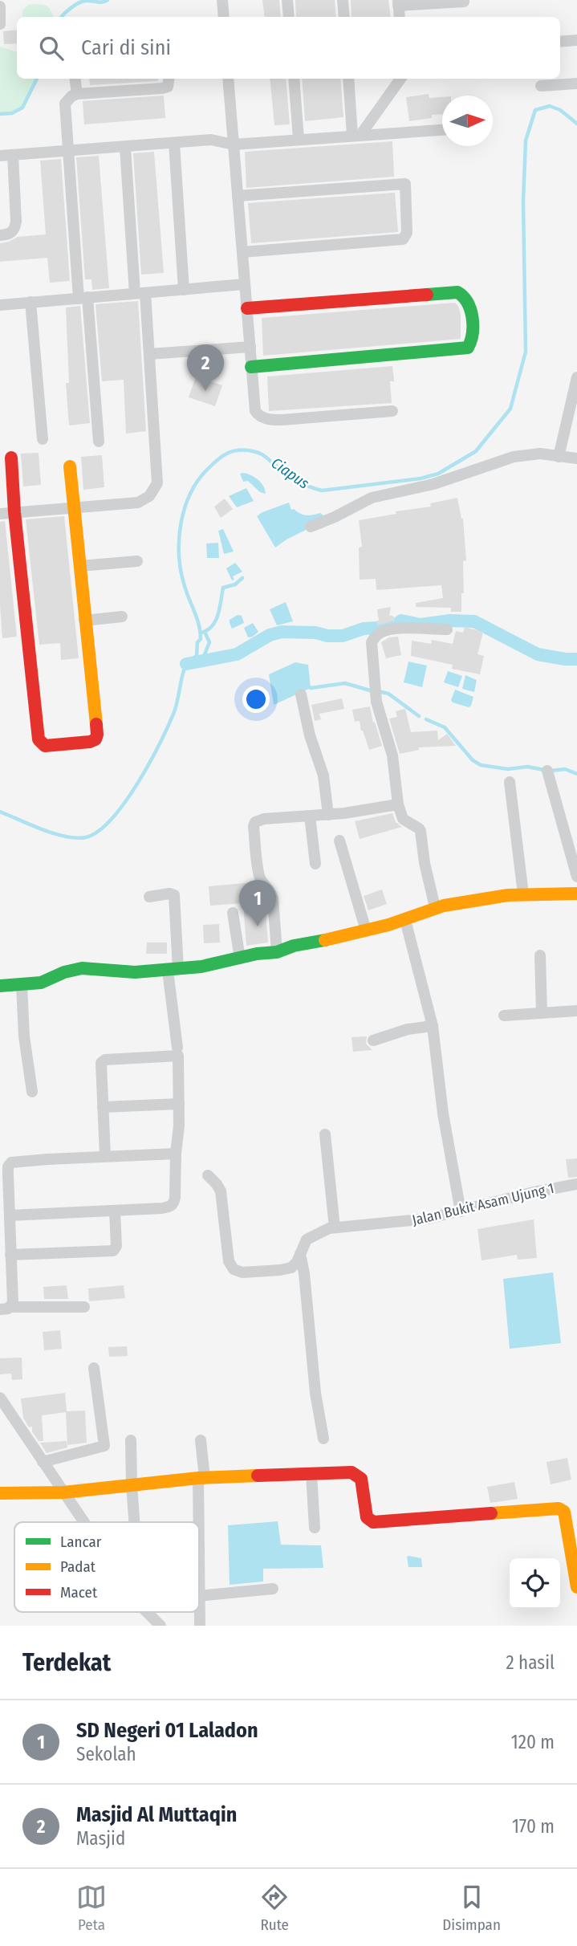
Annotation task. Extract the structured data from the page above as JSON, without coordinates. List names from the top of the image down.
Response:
{
  "streets": {
    "street": ["Jalan Bukit Asam Ujung 1"]
  },
  "water": ["Ciapus"],
  "legend": ["Lancar", "Padat", "Macet"],
  "north": "right",
  "page": {
    "search": "Cari di sini",
    "pins": ["2", "1"],
    "heading": ["Terdekat", "2 hasil"],
    "list": [
      {
        "mark": "1",
        "name": "SD Negeri 01 Laladon",
        "note": "Sekolah",
        "value": "120 m"
      },
      {
        "mark": "2",
        "name": "Masjid Al Muttaqin",
        "note": "Masjid",
        "value": "170 m"
      }
    ],
    "nav": ["Peta", "Rute", "Disimpan"]
  }
}
